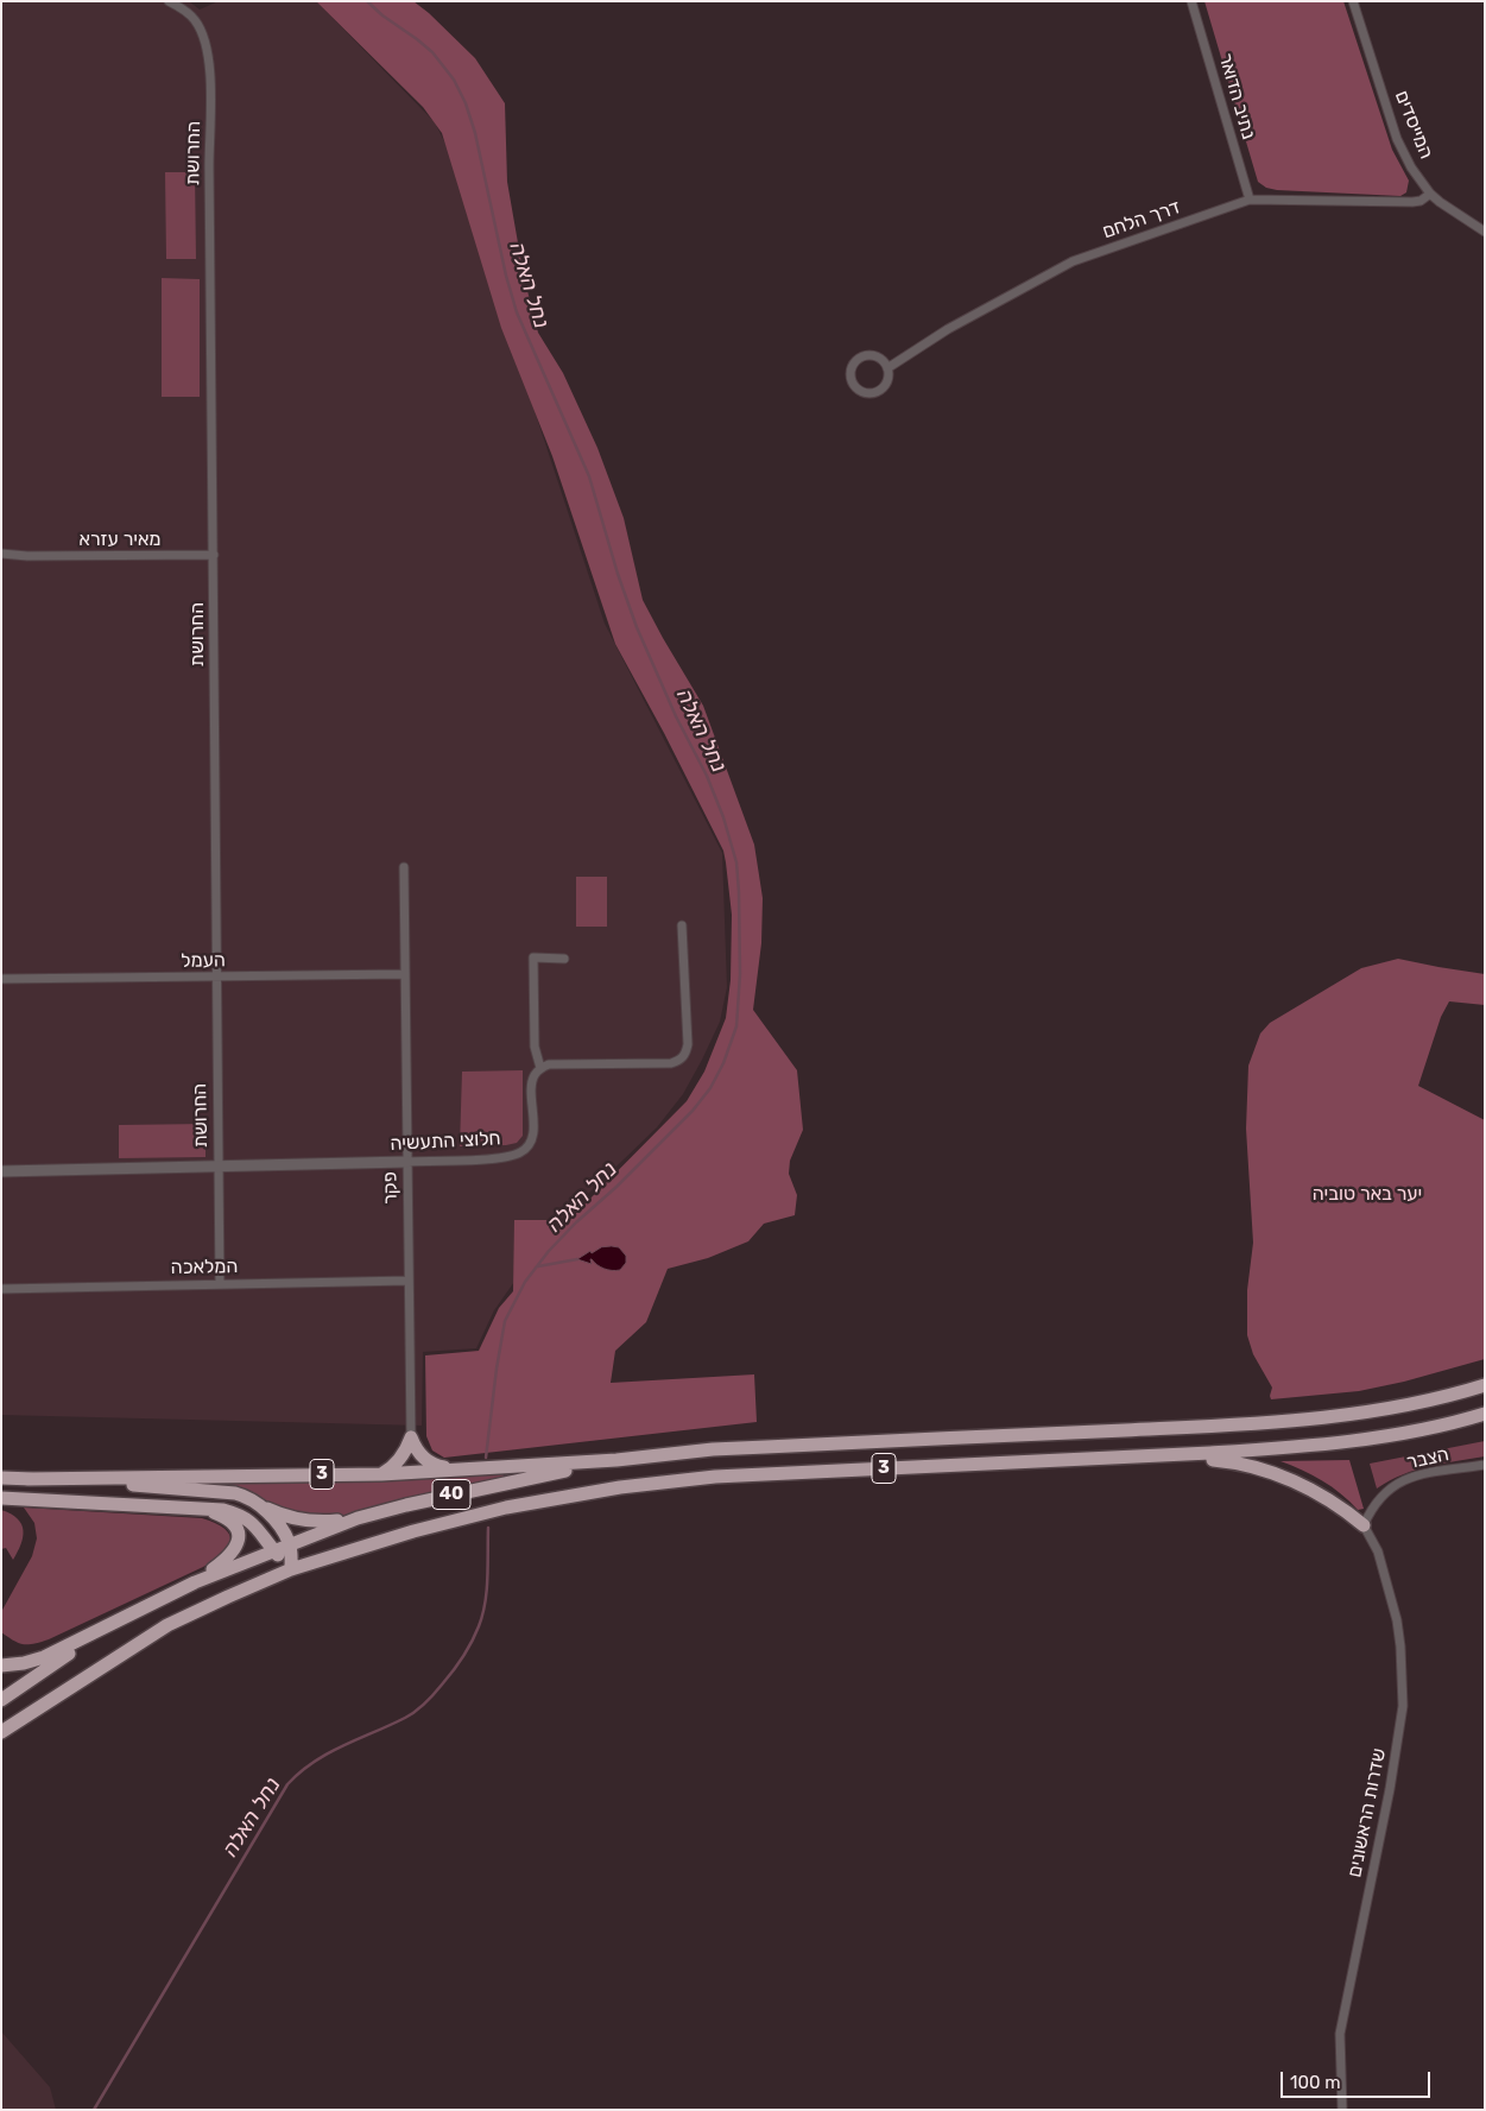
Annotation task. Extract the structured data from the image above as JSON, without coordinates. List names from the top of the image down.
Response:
{
  "streets": {
    "highway": ["3", "40"],
    "street": [
      "נתיב הדואר",
      "המייסדים",
      "החרושת",
      "דרך הלחם",
      "מאיר עזרא",
      "העמל",
      "חלוצי התעשיה",
      "פקר",
      "המלאכה",
      "הצבר",
      "שדרות הראשונים"
    ]
  },
  "crossings": [
    ["נתיב הדואר", "דרך הלחם"],
    ["המייסדים", "דרך הלחם"],
    ["החרושת", "מאיר עזרא"],
    ["החרושת", "העמל"],
    ["החרושת", "חלוצי התעשיה"],
    ["החרושת", "המלאכה"],
    ["העמל", "פקר"],
    ["חלוצי התעשיה", "פקר"],
    ["פקר", "המלאכה"],
    ["הצבר", "שדרות הראשונים"],
    ["3", "40"]
  ],
  "water": ["נחל האלה"],
  "parks": ["יער באר טוביה"],
  "scale_bar": "100 m"
}
